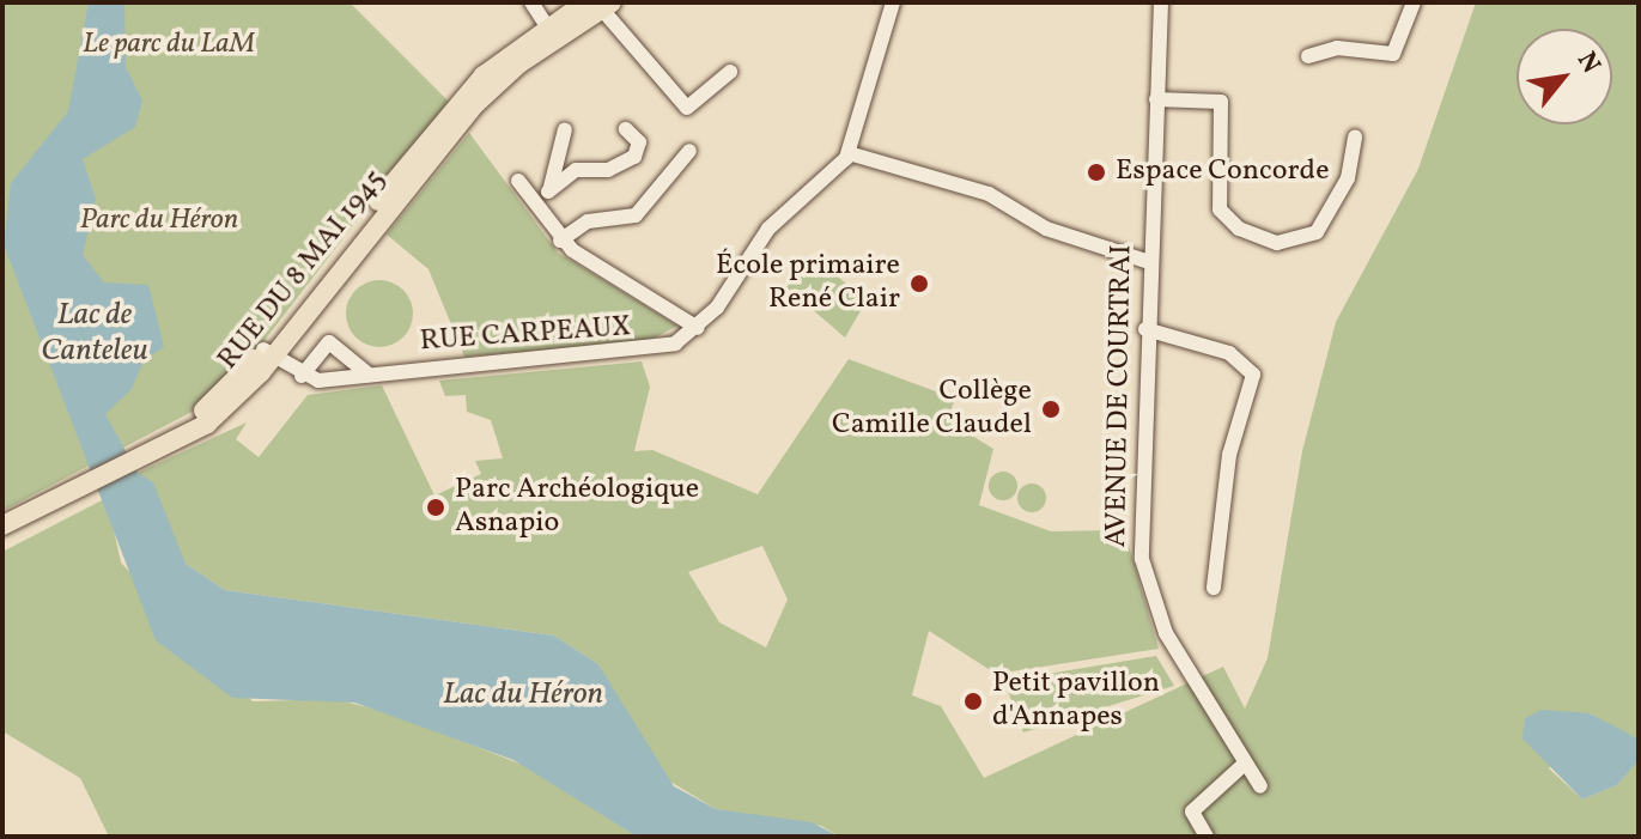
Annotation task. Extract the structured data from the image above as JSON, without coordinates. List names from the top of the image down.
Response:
{
  "streets": {
    "main road": ["RUE DU 8 MAI 1945"],
    "street": ["RUE CARPEAUX", "AVENUE DE COURTRAI"]
  },
  "water": ["Lac de Canteleu", "Lac du Héron"],
  "parks": ["Le parc du LaM", "Parc du Héron"],
  "places": [
    "Espace Concorde",
    "École primaire René Clair",
    "Collège Camille Claudel",
    "Parc Archéologique Asnapio",
    "Petit pavillon d'Annapes"
  ],
  "north": "top right"
}
